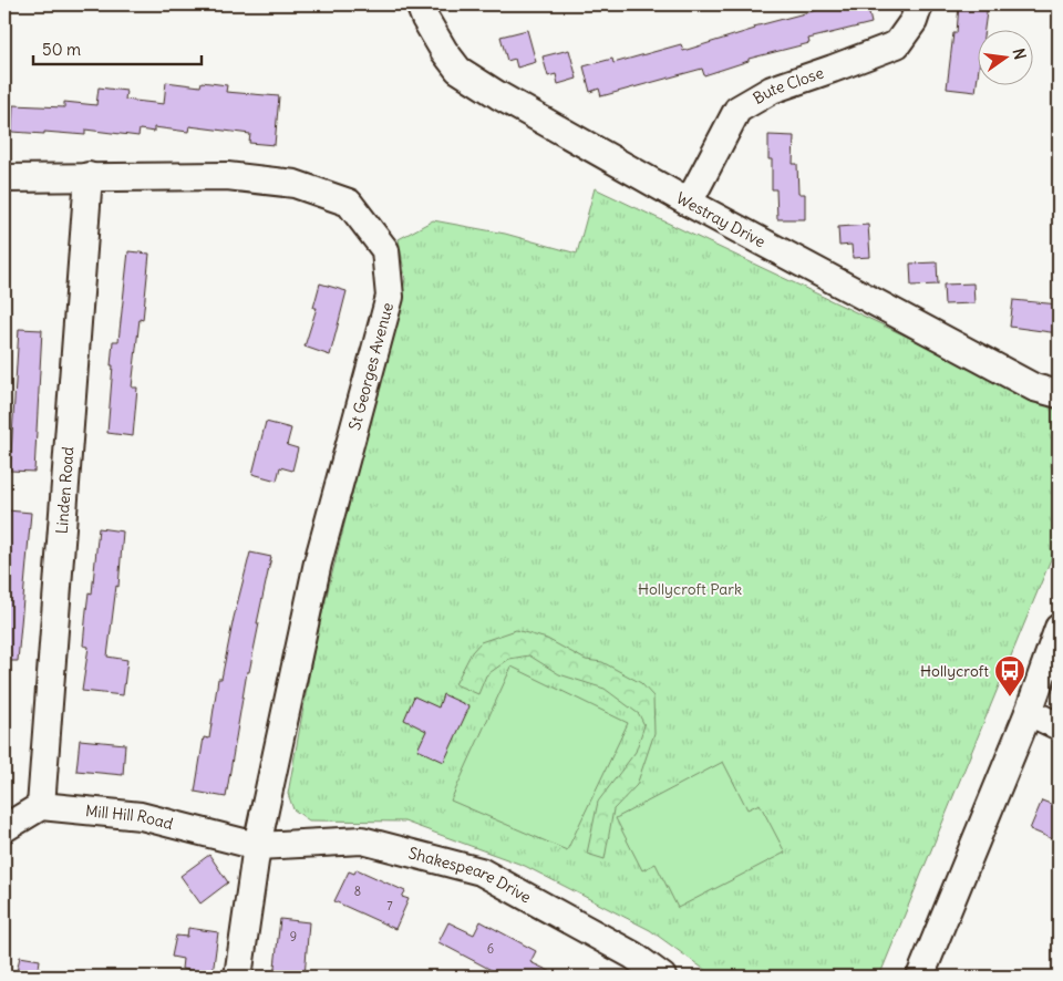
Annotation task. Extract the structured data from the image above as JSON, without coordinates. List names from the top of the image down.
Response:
{
  "streets": {
    "street": [
      "Bute Close",
      "Westray Drive",
      "St Georges Avenue",
      "Linden Road",
      "Mill Hill Road",
      "Shakespeare Drive"
    ]
  },
  "crossings": [
    ["Bute Close", "Westray Drive"],
    ["St Georges Avenue", "Linden Road"],
    ["St Georges Avenue", "Mill Hill Road"],
    ["St Georges Avenue", "Shakespeare Drive"],
    ["Linden Road", "Mill Hill Road"],
    ["Mill Hill Road", "Shakespeare Drive"]
  ],
  "parks": ["Hollycroft Park"],
  "places": {
    "bus stop": ["Hollycroft"]
  },
  "house_numbers": [
    "8",
    "7",
    "9",
    "6"
  ],
  "scale_bar": "50 m",
  "north": "right"
}
